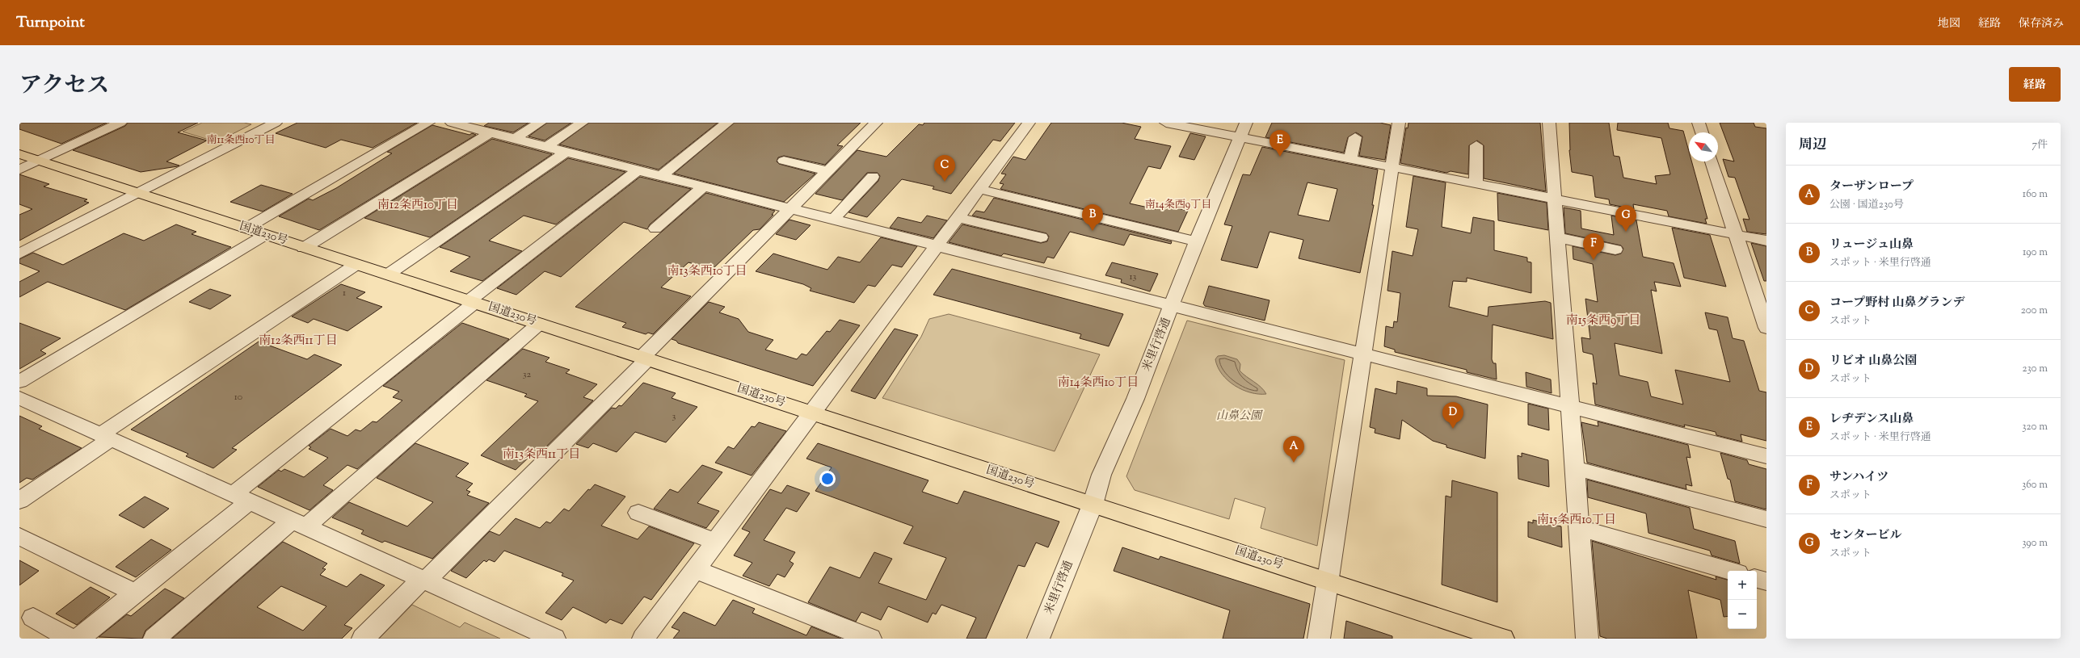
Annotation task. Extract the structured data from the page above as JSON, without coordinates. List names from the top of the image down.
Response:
{
  "streets": {
    "highway": ["国道230号"],
    "street": ["米里行啓通"]
  },
  "crossings": [
    ["国道230号", "米里行啓通"]
  ],
  "districts": [
    "南11条西10丁目",
    "南12条西10丁目",
    "南14条西9丁目",
    "南13条西10丁目",
    "南15条西9丁目",
    "南12条西11丁目",
    "南14条西10丁目",
    "南13条西11丁目",
    "南15条西10丁目"
  ],
  "parks": ["山鼻公園"],
  "house_numbers": [
    "13",
    "1",
    "32",
    "10",
    "3"
  ],
  "north": "top left",
  "page": {
    "header": "Turnpoint",
    "nav": ["地図", "経路", "保存済み"],
    "title": "アクセス",
    "buttons": "経路",
    "heading": ["周辺", "7件"],
    "pins": [
      "E",
      "C",
      "B",
      "G",
      "F",
      "D",
      "A"
    ],
    "list": [
      {
        "mark": "A",
        "name": "ターザンロープ",
        "note": "公園 · 国道230号",
        "value": "160 m"
      },
      {
        "mark": "B",
        "name": "リュージュ山鼻",
        "note": "スポット · 米里行啓通",
        "value": "190 m"
      },
      {
        "mark": "C",
        "name": "コープ野村 山鼻グランデ",
        "note": "スポット",
        "value": "200 m"
      },
      {
        "mark": "D",
        "name": "リビオ 山鼻公園",
        "note": "スポット",
        "value": "230 m"
      },
      {
        "mark": "E",
        "name": "レヂデンス山鼻",
        "note": "スポット · 米里行啓通",
        "value": "320 m"
      },
      {
        "mark": "F",
        "name": "サンハイツ",
        "note": "スポット",
        "value": "360 m"
      },
      {
        "mark": "G",
        "name": "センタービル",
        "note": "スポット",
        "value": "390 m"
      }
    ],
    "map_buttons": ["+", "−"]
  }
}
